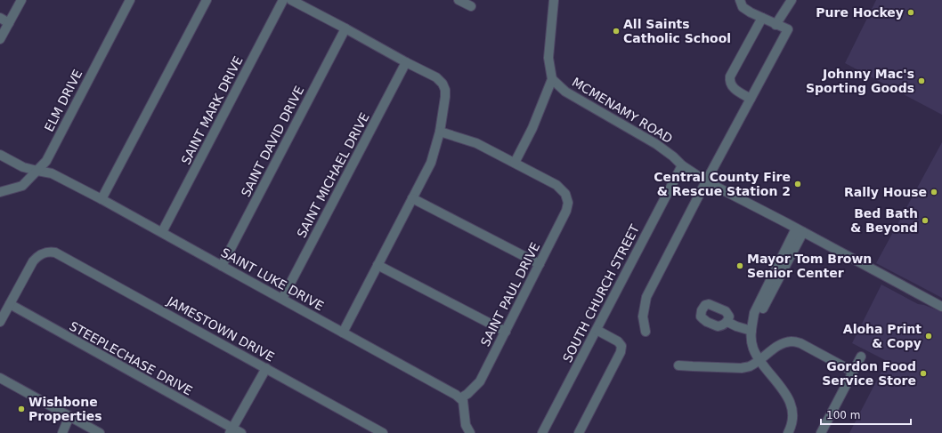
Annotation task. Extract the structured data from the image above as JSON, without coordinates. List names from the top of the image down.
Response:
{
  "streets": {
    "street": [
      "ELM DRIVE",
      "SAINT MARK DRIVE",
      "MCMENAMY ROAD",
      "SAINT DAVID DRIVE",
      "SAINT MICHAEL DRIVE",
      "SAINT LUKE DRIVE",
      "SOUTH CHURCH STREET",
      "SAINT PAUL DRIVE",
      "JAMESTOWN DRIVE",
      "STEEPLECHASE DRIVE"
    ]
  },
  "crossings": [
    ["ELM DRIVE", "SAINT LUKE DRIVE"],
    ["SAINT MARK DRIVE", "SAINT LUKE DRIVE"],
    ["MCMENAMY ROAD", "SOUTH CHURCH STREET"],
    ["SAINT DAVID DRIVE", "SAINT LUKE DRIVE"],
    ["SAINT MICHAEL DRIVE", "SAINT LUKE DRIVE"],
    ["SAINT LUKE DRIVE", "SAINT PAUL DRIVE"],
    ["JAMESTOWN DRIVE", "STEEPLECHASE DRIVE"]
  ],
  "places": [
    "Pure Hockey",
    "All Saints Catholic School",
    "Johnny Mac's Sporting Goods",
    "Central County Fire & Rescue Station 2",
    "Rally House",
    "Bed Bath & Beyond",
    "Mayor Tom Brown Senior Center",
    "Aloha Print & Copy",
    "Gordon Food Service Store",
    "Wishbone Properties"
  ],
  "scale_bar": "100 m"
}
